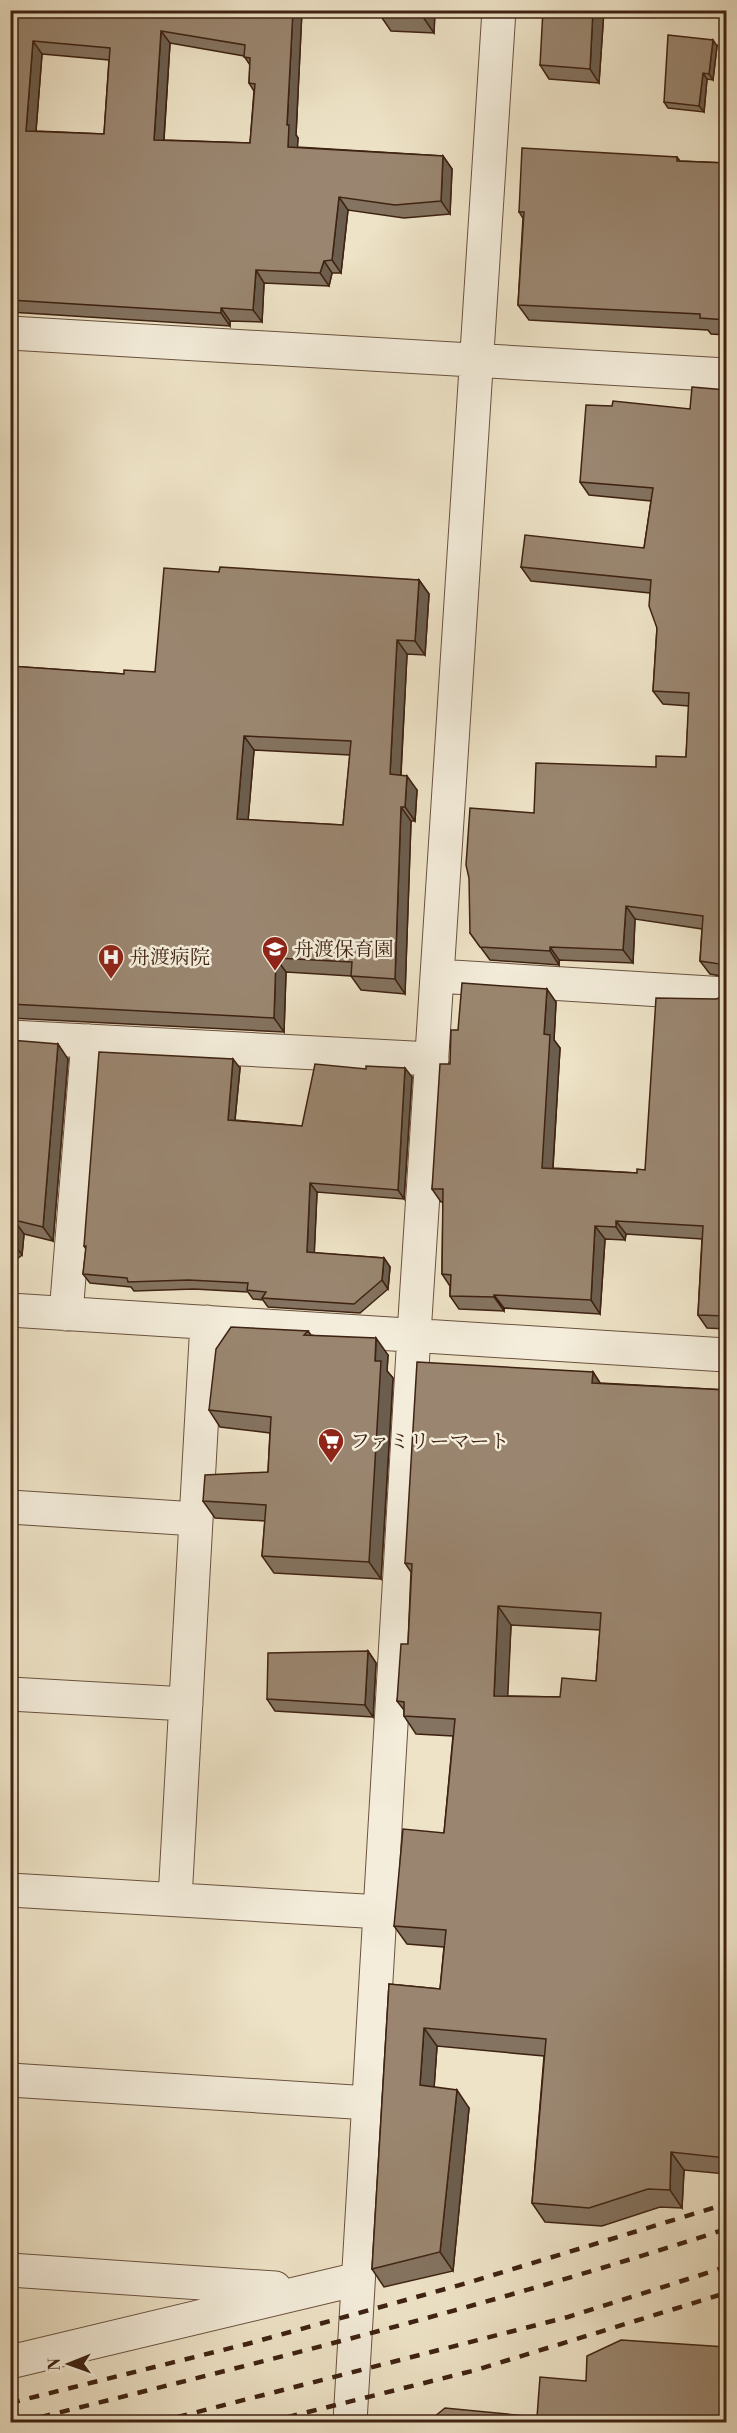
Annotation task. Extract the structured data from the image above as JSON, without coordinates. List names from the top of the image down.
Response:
{
  "places": {
    "school or university": ["舟渡保育園"],
    "hospital": ["舟渡病院"],
    "supermarket": ["ファミリーマート"]
  },
  "north": "left"
}
